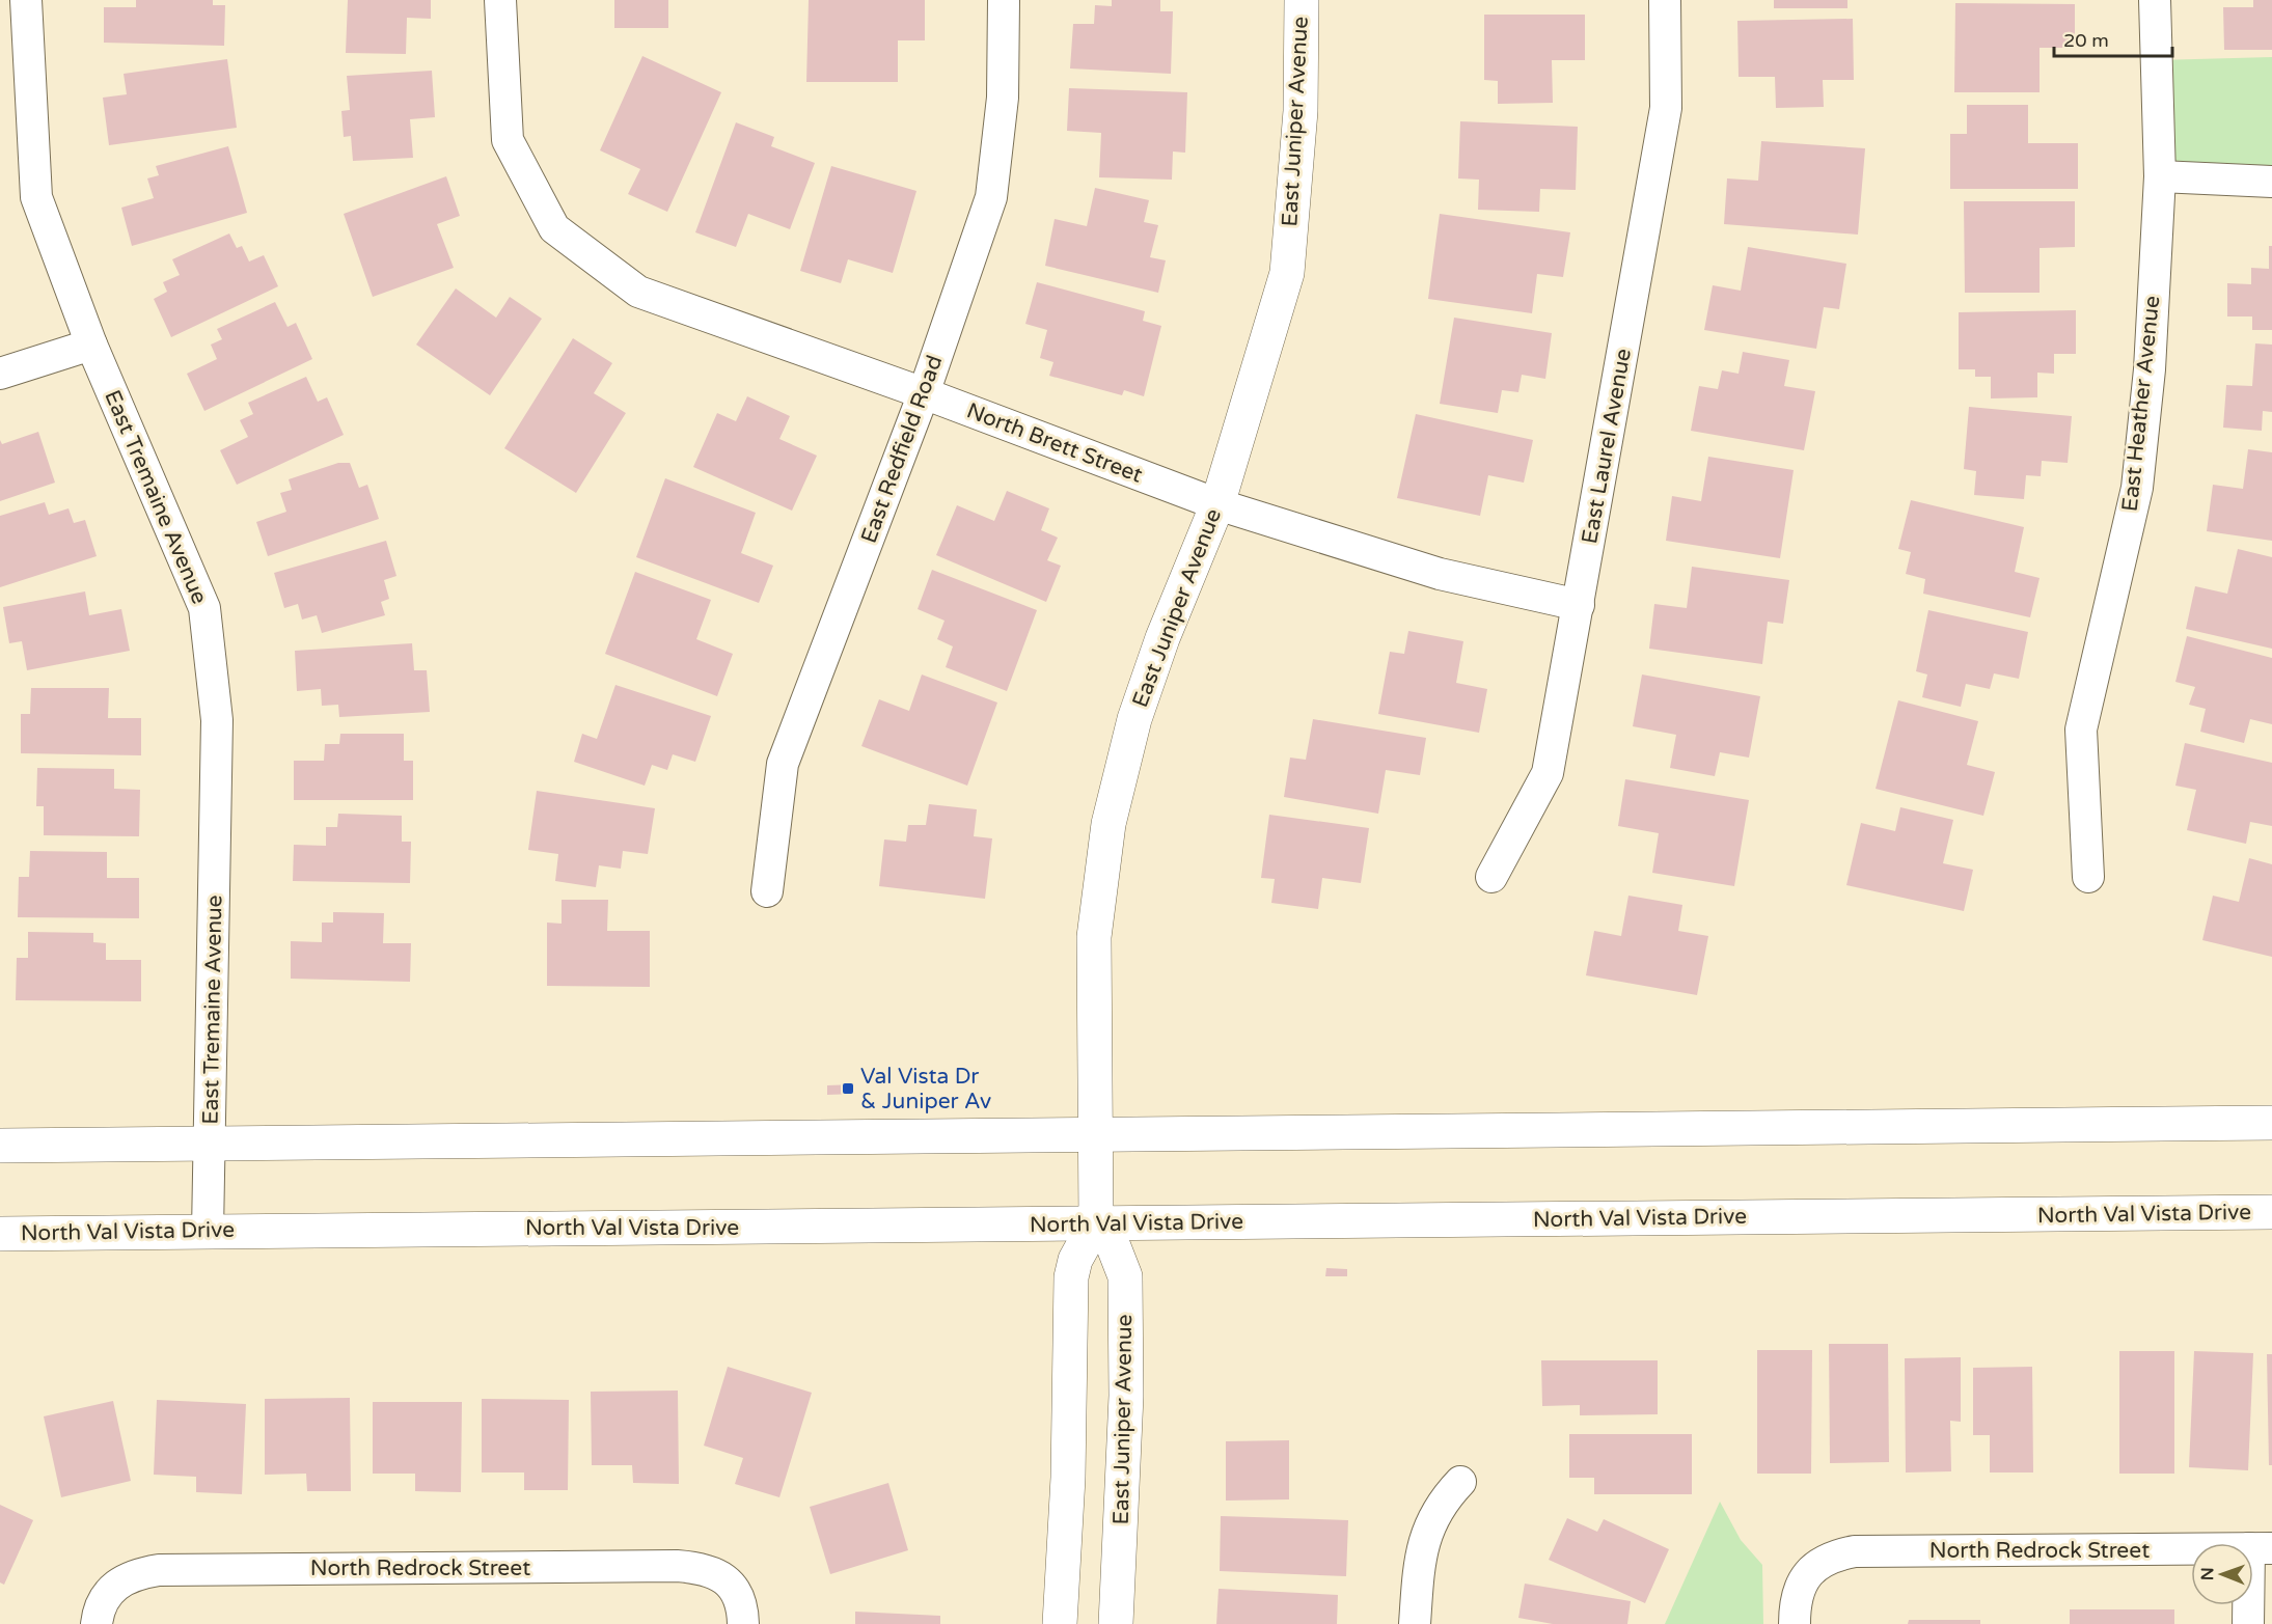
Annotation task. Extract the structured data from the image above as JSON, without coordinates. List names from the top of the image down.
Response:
{
  "streets": {
    "main road": ["East Juniper Avenue", "North Val Vista Drive"],
    "street": [
      "East Heather Avenue",
      "North Brett Street",
      "East Laurel Avenue",
      "East Redfield Road",
      "East Tremaine Avenue",
      "North Redrock Street"
    ]
  },
  "crossings": [
    ["East Juniper Avenue", "North Brett Street"],
    ["East Juniper Avenue", "North Val Vista Drive"],
    ["North Brett Street", "East Laurel Avenue"],
    ["North Brett Street", "East Redfield Road"],
    ["East Tremaine Avenue", "North Val Vista Drive"]
  ],
  "places": {
    "transit": ["Val Vista Dr & Juniper Av"]
  },
  "scale_bar": "20 m",
  "north": "left"
}
